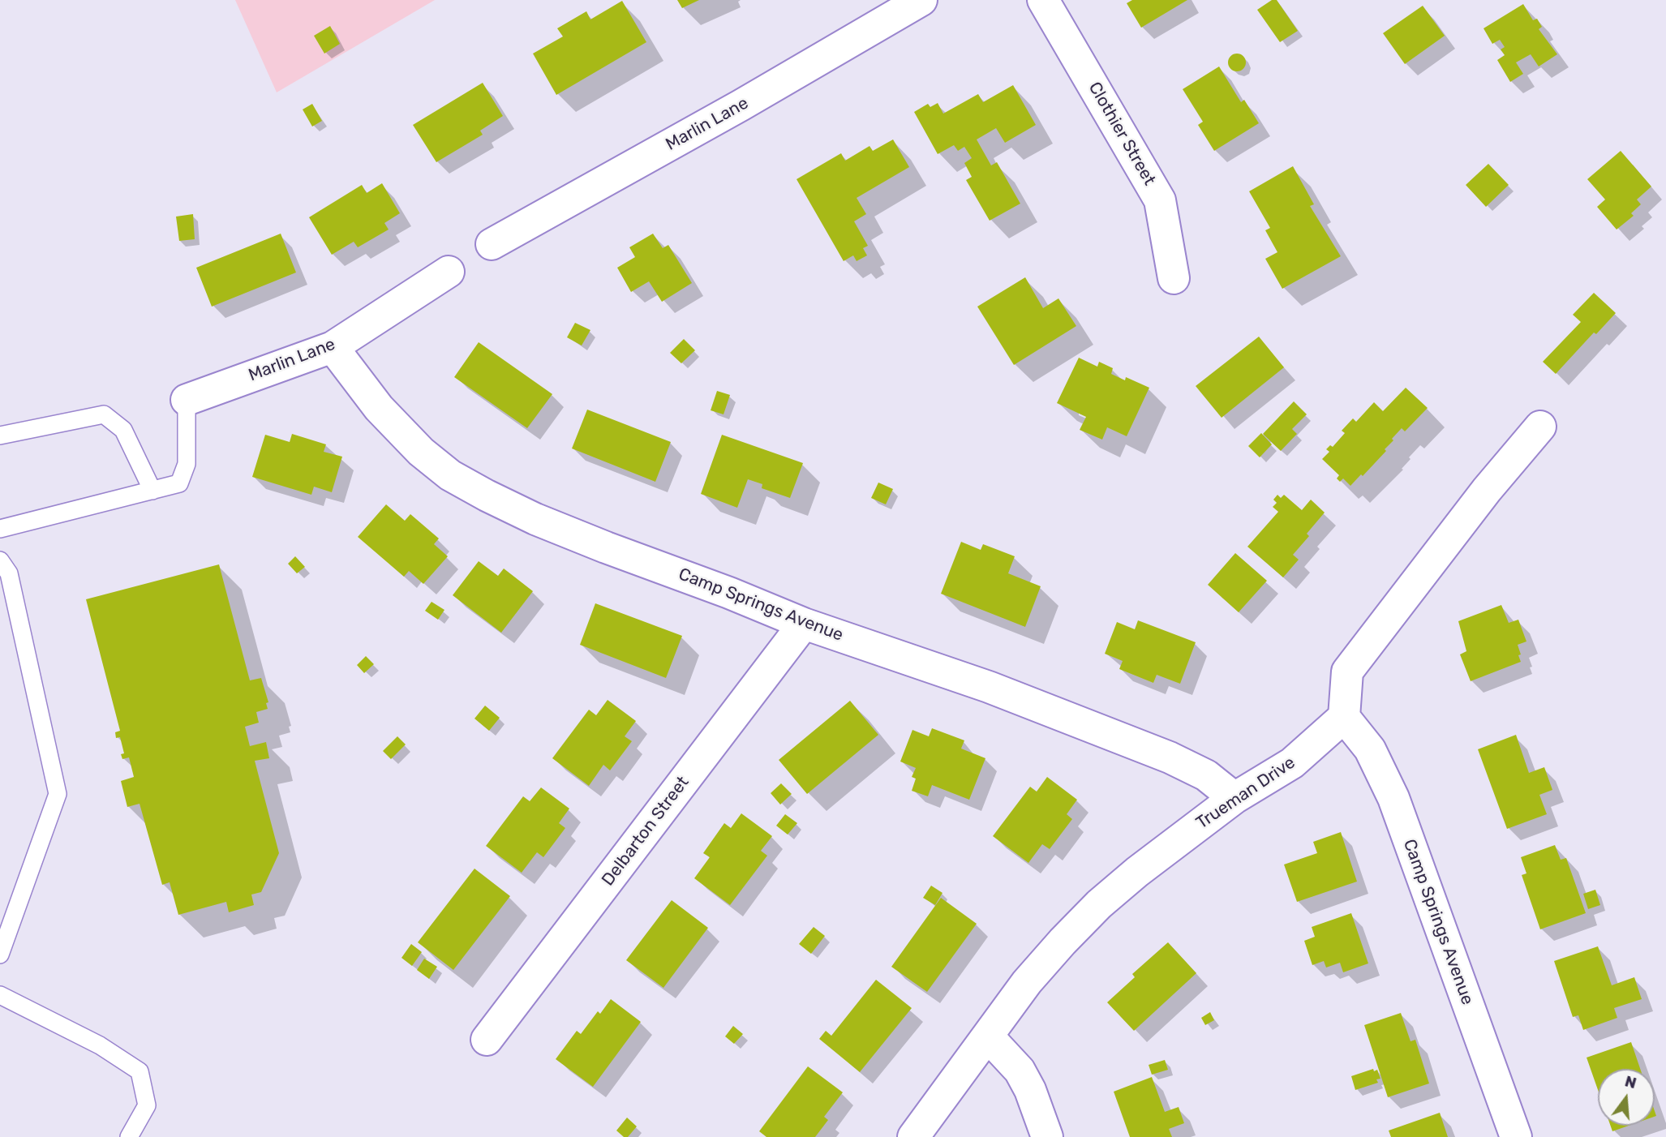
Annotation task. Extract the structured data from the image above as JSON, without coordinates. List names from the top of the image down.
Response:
{
  "streets": {
    "street": [
      "Marlin Lane",
      "Clothier Street",
      "Camp Springs Avenue",
      "Trueman Drive",
      "Delbarton Street"
    ]
  },
  "crossings": [
    ["Marlin Lane", "Camp Springs Avenue"],
    ["Camp Springs Avenue", "Trueman Drive"],
    ["Camp Springs Avenue", "Delbarton Street"]
  ],
  "north": "top"
}
